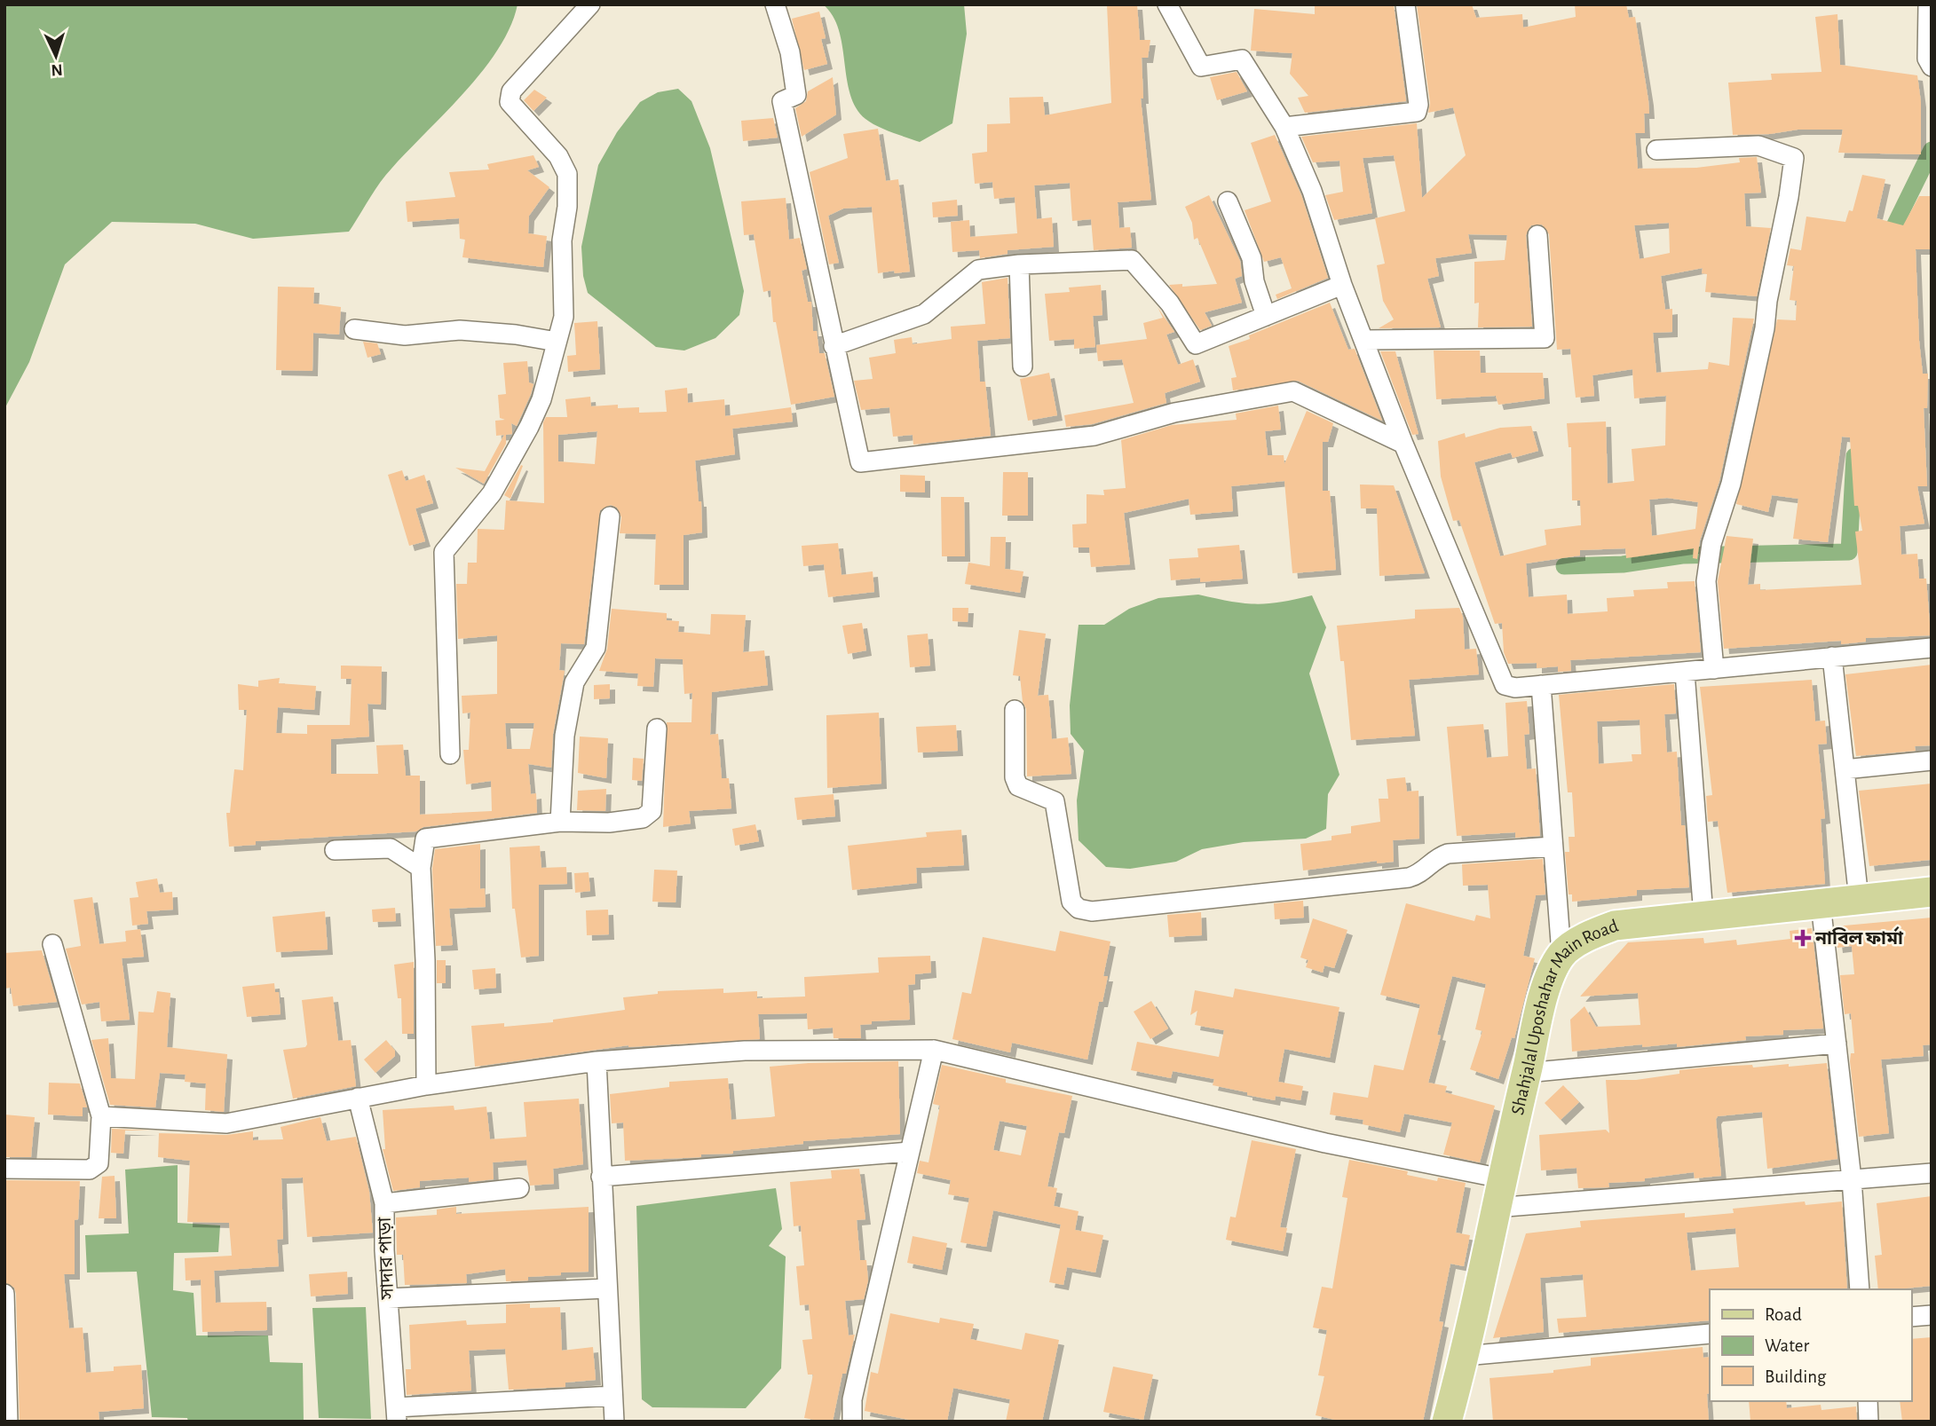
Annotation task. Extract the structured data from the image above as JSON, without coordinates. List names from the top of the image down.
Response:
{
  "streets": {
    "main road": ["Shahjalal Uposhahar Main Road"],
    "street": ["সাদার পাড়া"]
  },
  "places": {
    "health": ["নাবিল ফার্মা"]
  },
  "legend": ["Road", "Water", "Building"],
  "north": "bottom"
}
